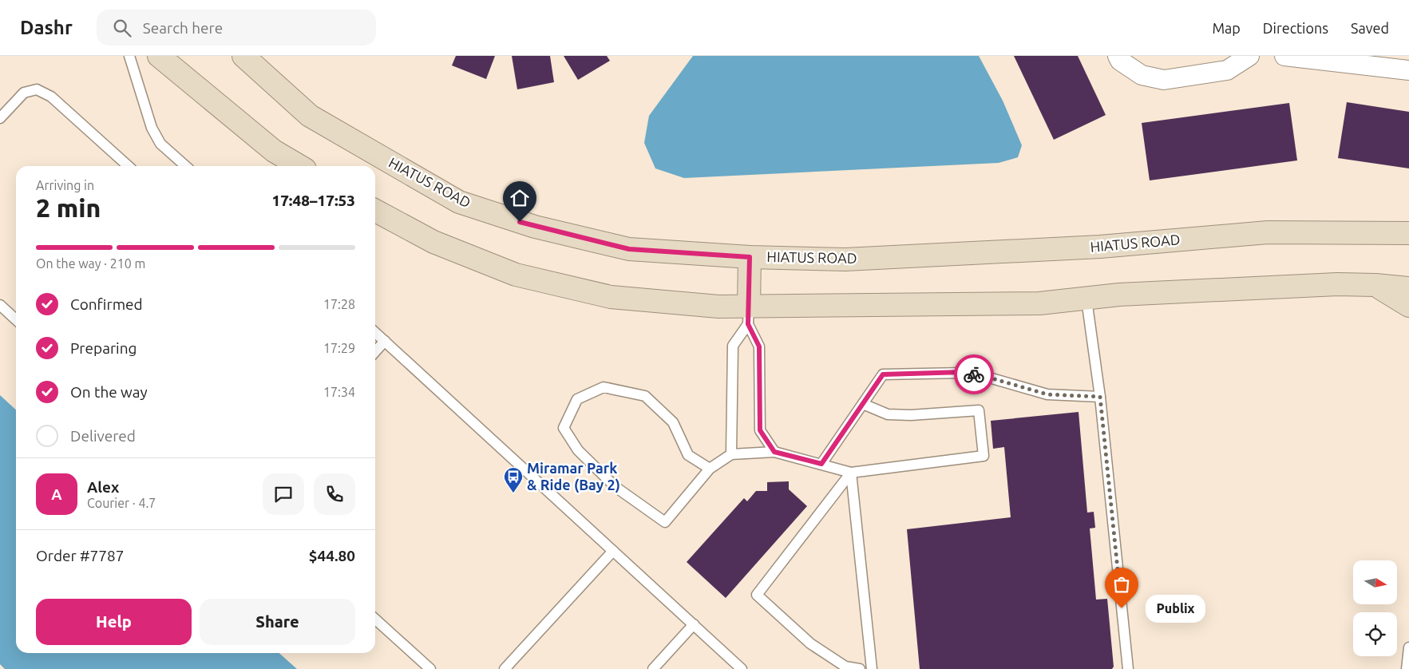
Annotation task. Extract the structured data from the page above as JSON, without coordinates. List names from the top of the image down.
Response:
{
  "streets": {
    "main road": ["HIATUS ROAD"]
  },
  "places": {
    "bus stop": ["Miramar Park & Ride (Bay 2)"],
    "other": ["Publix"]
  },
  "north": "right",
  "page": {
    "header": "Dashr",
    "search": "Search here",
    "nav": ["Map", "Directions", "Saved"],
    "heading": ["2 min", "Arriving in", "17:48–17:53"],
    "panel": [
      "Alex",
      "Courier · 4.7",
      "Order #7787",
      "$44.80"
    ],
    "bar": "On the way · 210 m",
    "list": [
      ["Confirmed", "17:28"],
      ["Preparing", "17:29"],
      ["On the way", "17:34"],
      "Delivered"
    ],
    "round": "A",
    "buttons": ["Help", "Share"],
    "bubble": "Publix"
  }
}
